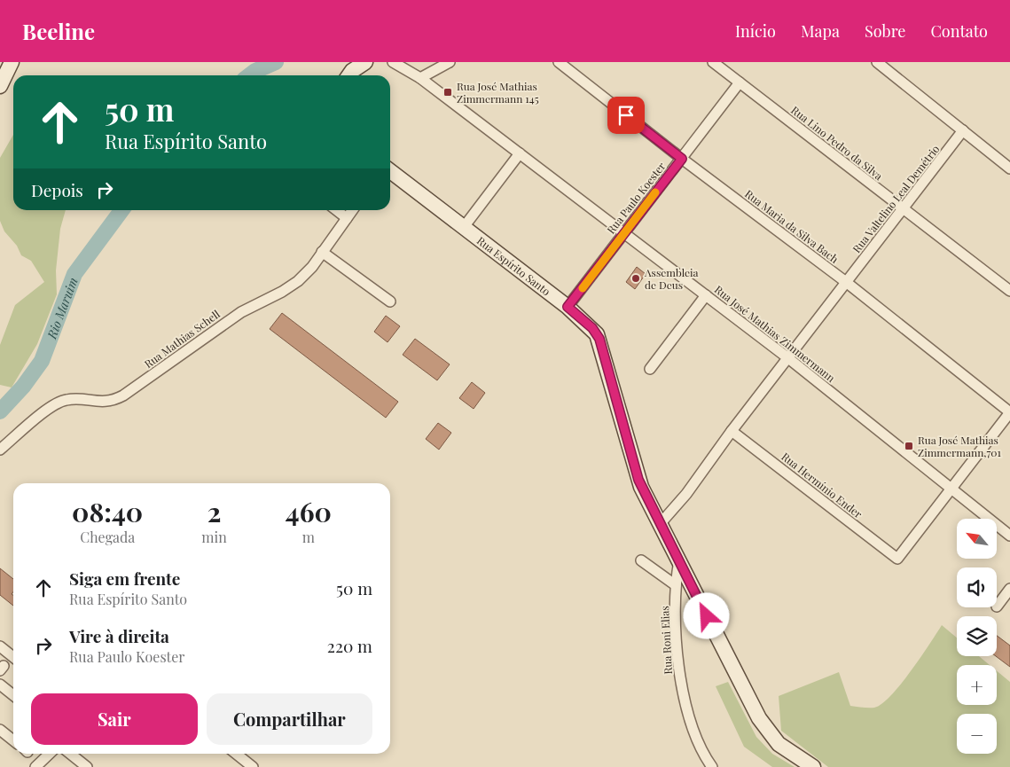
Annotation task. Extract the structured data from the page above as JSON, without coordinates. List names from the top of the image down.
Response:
{
  "streets": {
    "street": [
      "Rua Lino Pedro da Silva",
      "Rua Paulo Koester",
      "Rua Valtelino Leal Demétrio",
      "Rua Maria da Silva Bach",
      "Rua Espírito Santo",
      "Rua José Mathias Zimmermann",
      "Rua Mathias Schell",
      "Rua Hermínio Ender",
      "Rua Roni Elias"
    ]
  },
  "crossings": [
    ["Rua Lino Pedro da Silva", "Rua Paulo Koester"],
    ["Rua Lino Pedro da Silva", "Rua Valtelino Leal Demétrio"],
    ["Rua Paulo Koester", "Rua Maria da Silva Bach"],
    ["Rua Paulo Koester", "Rua Espírito Santo"],
    ["Rua Paulo Koester", "Rua José Mathias Zimmermann"],
    ["Rua Valtelino Leal Demétrio", "Rua Maria da Silva Bach"],
    ["Rua Valtelino Leal Demétrio", "Rua Espírito Santo"],
    ["Rua Valtelino Leal Demétrio", "Rua José Mathias Zimmermann"],
    ["Rua Valtelino Leal Demétrio", "Rua Hermínio Ender"],
    ["Rua Espírito Santo", "Rua Roni Elias"],
    ["Rua José Mathias Zimmermann", "Rua Hermínio Ender"]
  ],
  "water": ["Rio Maruim"],
  "places": {
    "transit": ["Rua José Mathias Zimmermann 145", "Rua José Mathias Zimmermann,701"],
    "other": ["Assembleia de Deus"]
  },
  "north": "top left",
  "page": {
    "header": "Beeline",
    "nav": [
      "Início",
      "Mapa",
      "Sobre",
      "Contato"
    ],
    "turn": ["50 m", "Rua Espírito Santo"],
    "then": "Depois",
    "eta": [
      "08:40",
      "Chegada",
      "2",
      "min",
      "460",
      "m"
    ],
    "map_buttons": ["+", "−"],
    "list": [
      {
        "name": "Siga em frente",
        "note": "Rua Espírito Santo",
        "value": "50 m"
      },
      {
        "name": "Vire à direita",
        "note": "Rua Paulo Koester",
        "value": "220 m"
      }
    ],
    "buttons": ["Sair", "Compartilhar"]
  }
}
